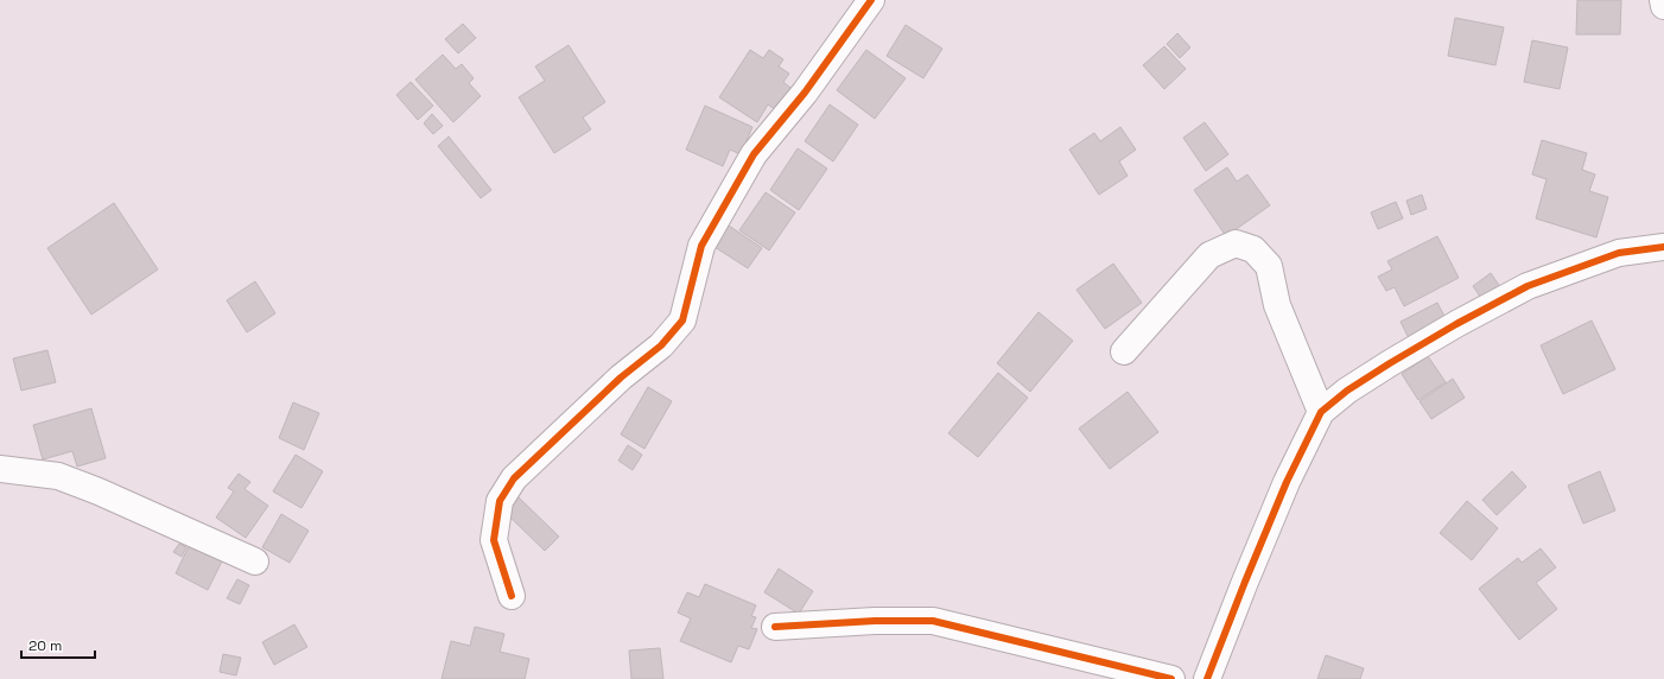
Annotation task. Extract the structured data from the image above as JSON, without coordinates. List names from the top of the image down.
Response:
{
  "scale_bar": "20 m"
}
